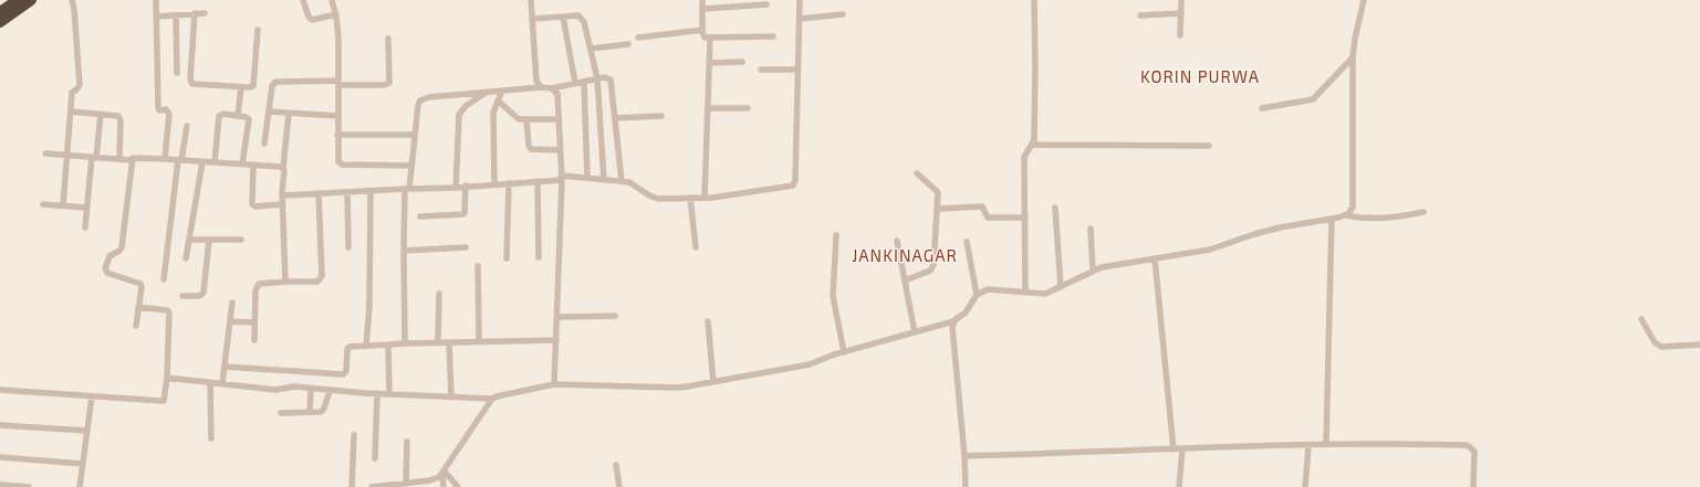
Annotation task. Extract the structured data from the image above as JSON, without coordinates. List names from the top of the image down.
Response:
{
  "districts": ["KORIN PURWA", "JANKINAGAR"]
}
